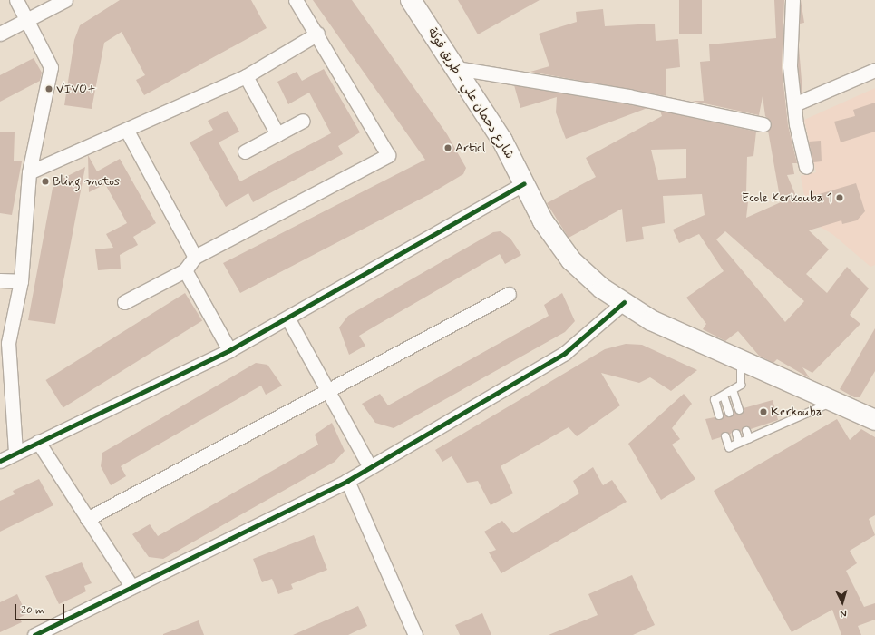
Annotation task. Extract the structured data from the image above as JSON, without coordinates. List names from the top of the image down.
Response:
{
  "streets": {
    "main road": ["شارع دحمان علي - طريق فوكة"]
  },
  "places": [
    "VIVO+",
    "Articl",
    "Bling motos",
    "Ecole Kerkouba 1",
    "Kerkouba"
  ],
  "scale_bar": "20 m",
  "north": "bottom"
}
